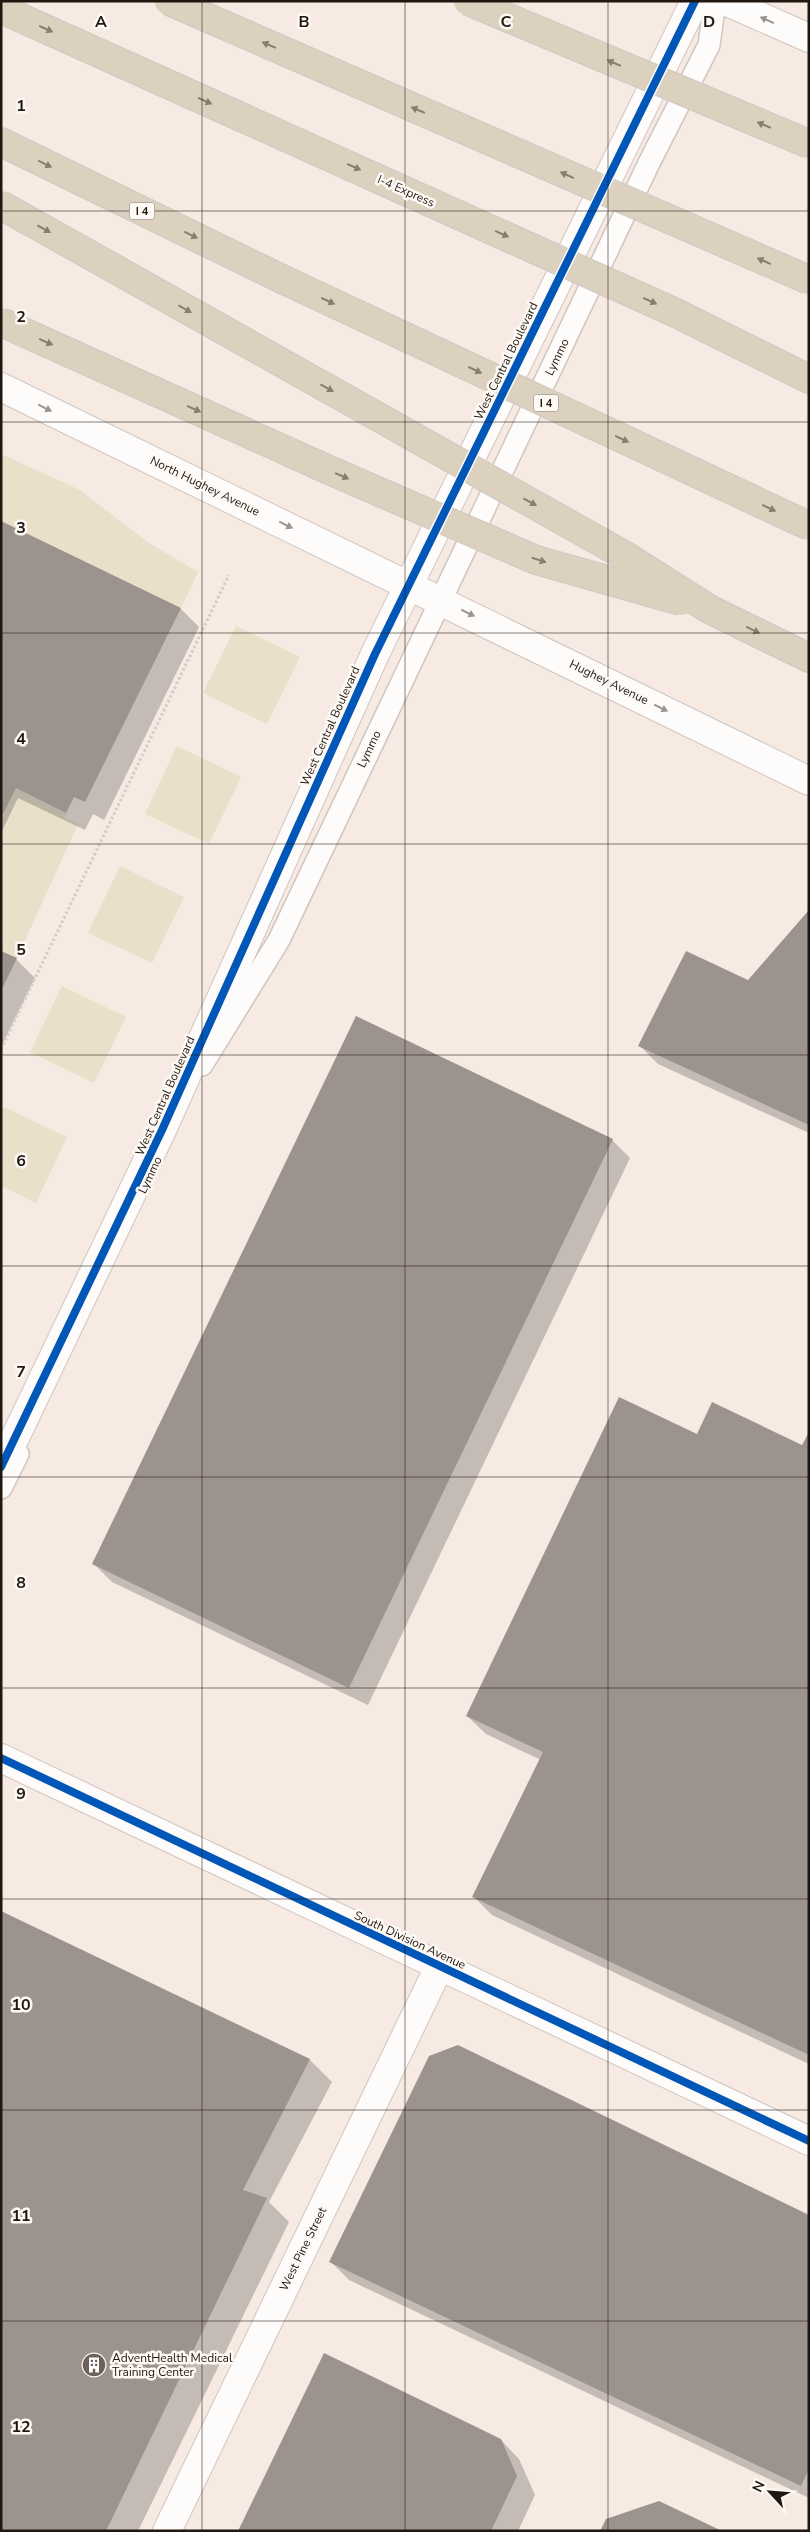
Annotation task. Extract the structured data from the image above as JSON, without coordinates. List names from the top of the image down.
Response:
{
  "streets": {
    "highway": ["I-4 Express", "I 4"],
    "street": [
      "West Central Boulevard",
      "North Hughey Avenue",
      "Hughey Avenue",
      "South Division Avenue",
      "West Pine Street"
    ],
    "lane": ["Lymmo"]
  },
  "crossings": [
    ["Lymmo", "Hughey Avenue"],
    ["West Central Boulevard", "North Hughey Avenue"],
    ["West Central Boulevard", "Hughey Avenue"],
    ["North Hughey Avenue", "Hughey Avenue"],
    ["South Division Avenue", "West Pine Street"]
  ],
  "one_way": ["North Hughey Avenue", "Hughey Avenue"],
  "places": {
    "building": ["AdventHealth Medical Training Center"]
  },
  "north": "top left",
  "grid": {
    "columns": [
      "A",
      "B",
      "C",
      "D"
    ],
    "rows": [
      "1",
      "2",
      "3",
      "4",
      "5",
      "6",
      "7",
      "8",
      "9",
      "10",
      "11",
      "12"
    ]
  }
}
